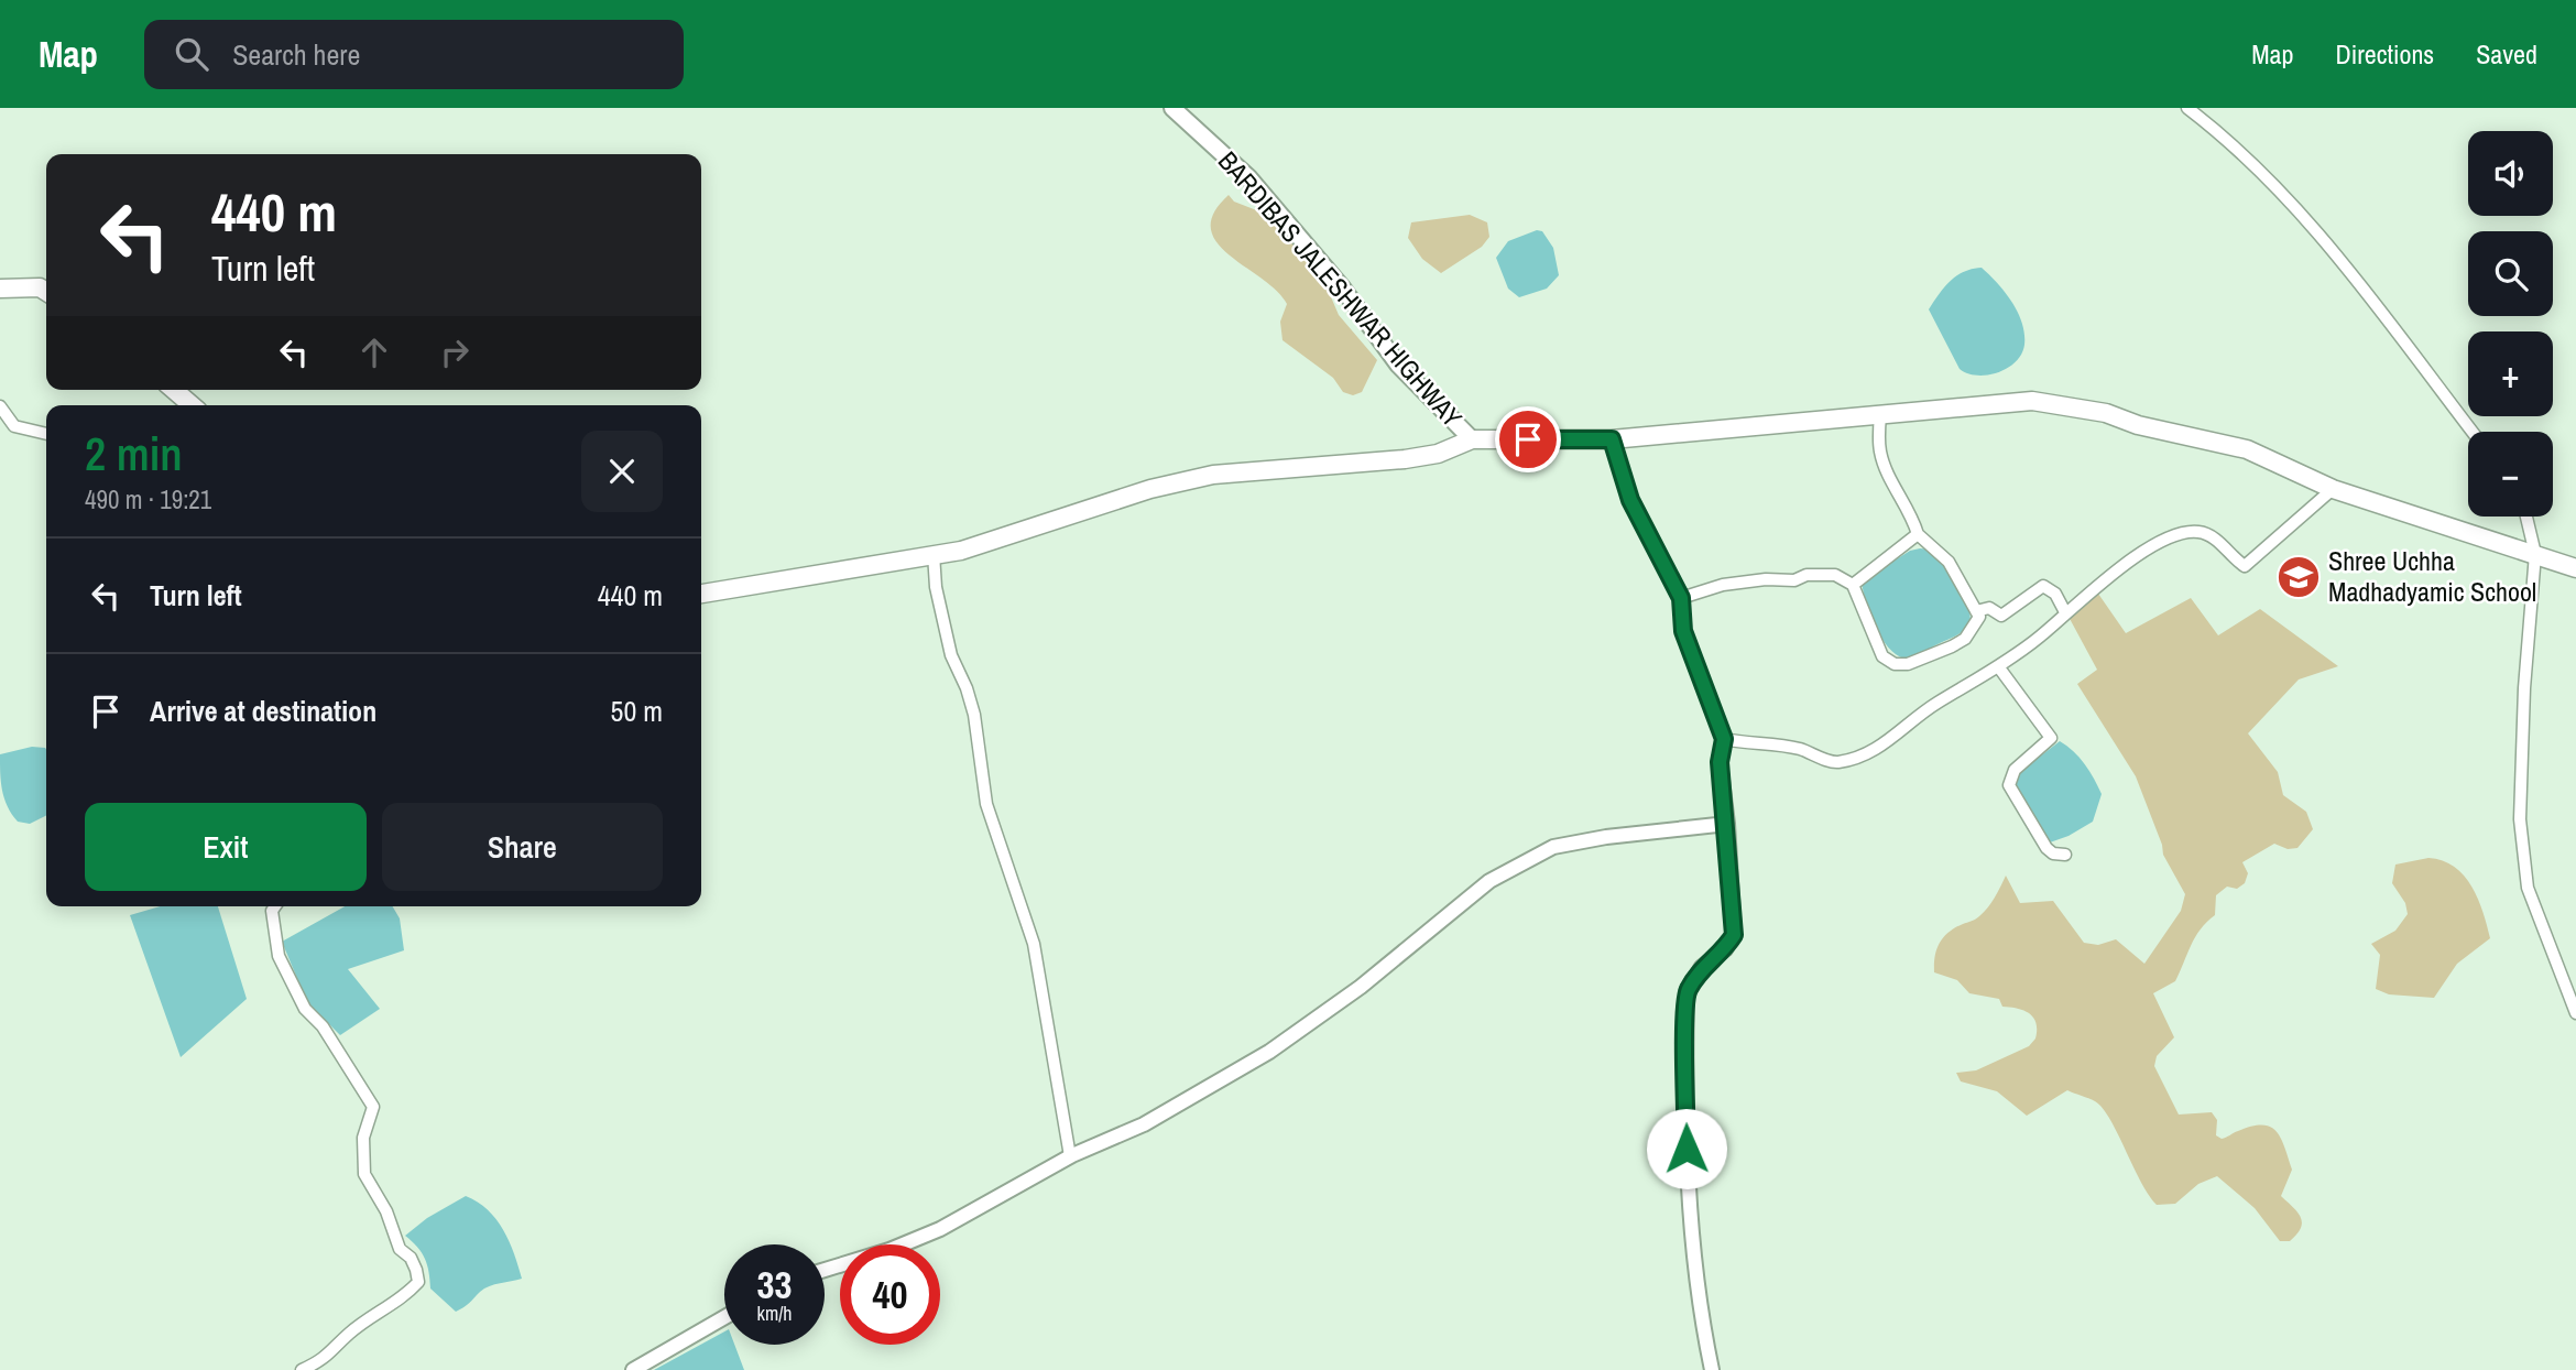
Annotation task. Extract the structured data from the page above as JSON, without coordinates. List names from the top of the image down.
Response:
{
  "streets": {
    "main road": ["BARDIBAS JALESHWAR HIGHWAY"]
  },
  "places": {
    "school or university": ["Shree Uchha Madhadyamic School"]
  },
  "page": {
    "header": "Map",
    "search": "Search here",
    "nav": ["Map", "Directions", "Saved"],
    "map_buttons": ["+", "−"],
    "turn": ["440 m", "Turn left"],
    "heading": ["2 min", "490 m · 19:21"],
    "list": [
      {
        "name": "Turn left",
        "value": "440 m"
      },
      {
        "name": "Arrive at destination",
        "value": "50 m"
      }
    ],
    "buttons": ["Exit", "Share"],
    "speed": "33 km/h",
    "limit": "40"
  }
}
